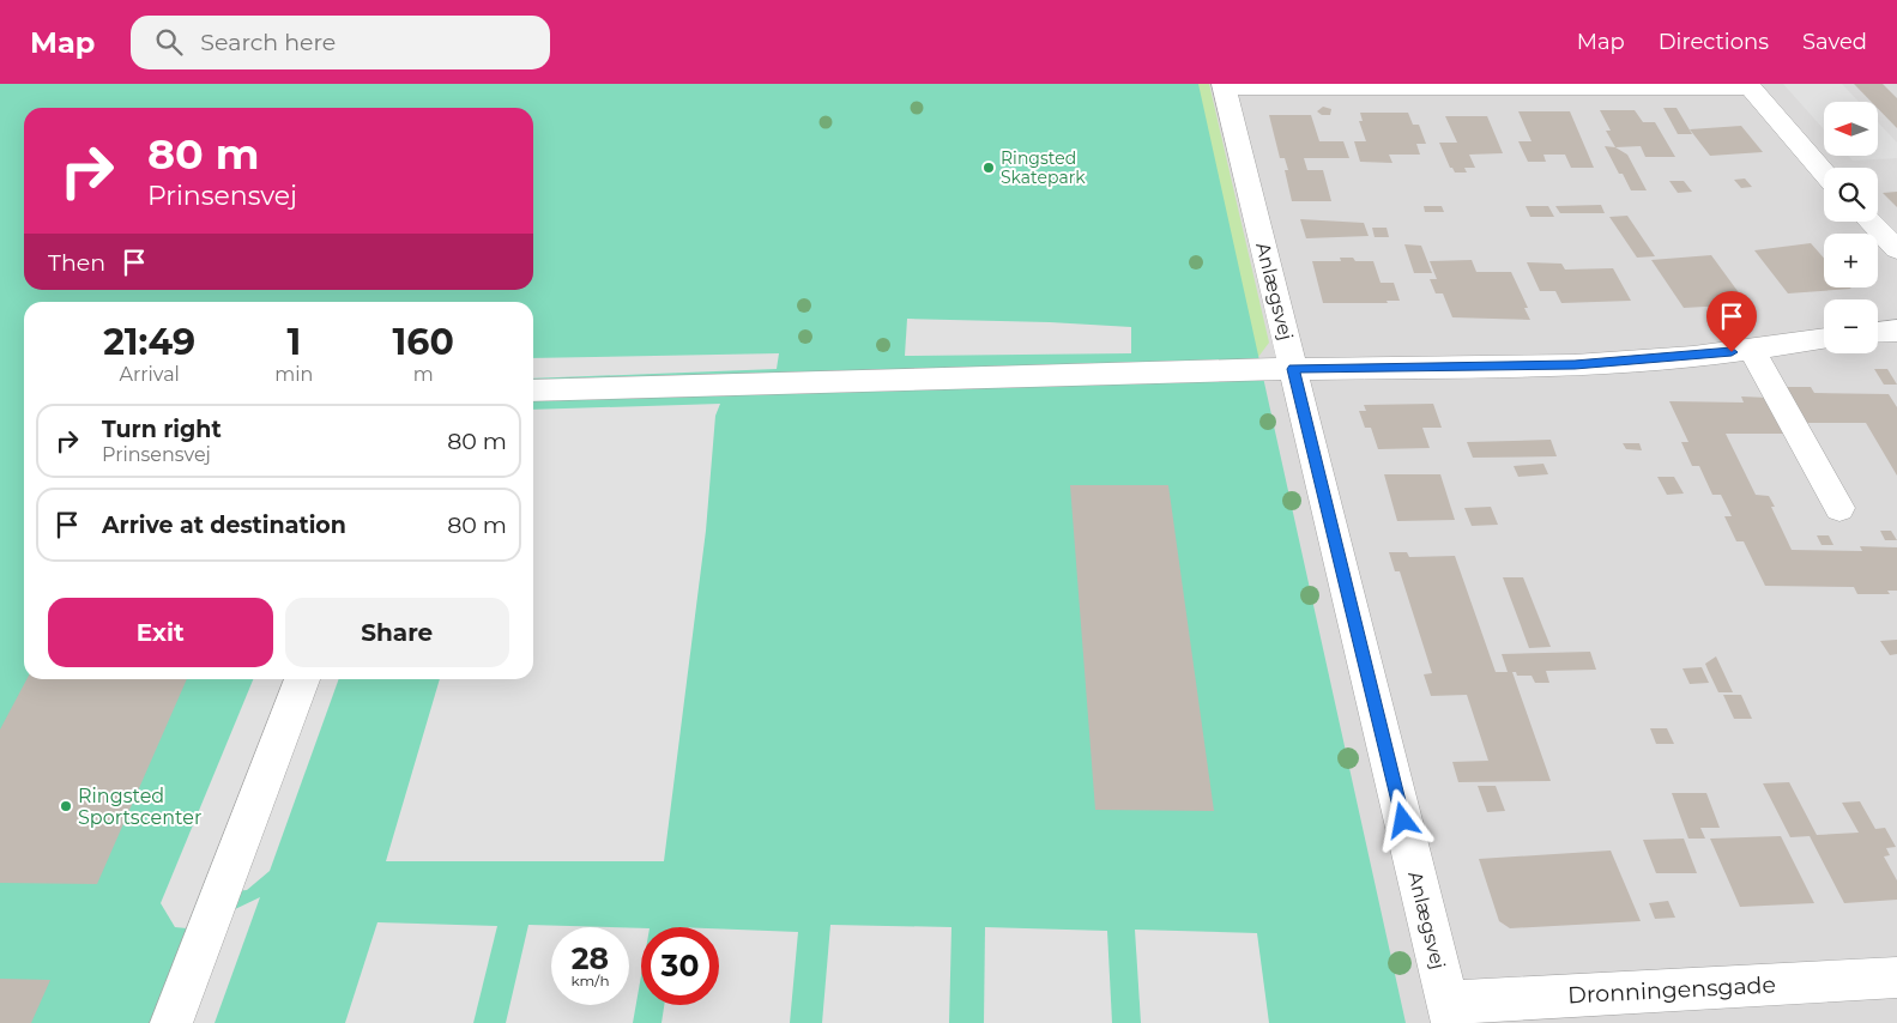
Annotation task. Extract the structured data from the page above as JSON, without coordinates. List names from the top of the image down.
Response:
{
  "streets": {
    "street": ["Anlægsvej", "Dronningensgade"]
  },
  "crossings": [
    ["Anlægsvej", "Dronningensgade"]
  ],
  "places": ["Ringsted Skatepark", "Ringsted Sportscenter"],
  "north": "left",
  "page": {
    "header": "Map",
    "search": "Search here",
    "nav": ["Map", "Directions", "Saved"],
    "map_buttons": ["+", "−"],
    "turn": ["80 m", "Prinsensvej"],
    "then": "Then",
    "eta": [
      "21:49",
      "Arrival",
      "1",
      "min",
      "160",
      "m"
    ],
    "list": [
      {
        "name": "Turn right",
        "note": "Prinsensvej",
        "value": "80 m"
      },
      {
        "name": "Arrive at destination",
        "value": "80 m"
      }
    ],
    "buttons": ["Exit", "Share"],
    "speed": "28 km/h",
    "limit": "30"
  }
}
